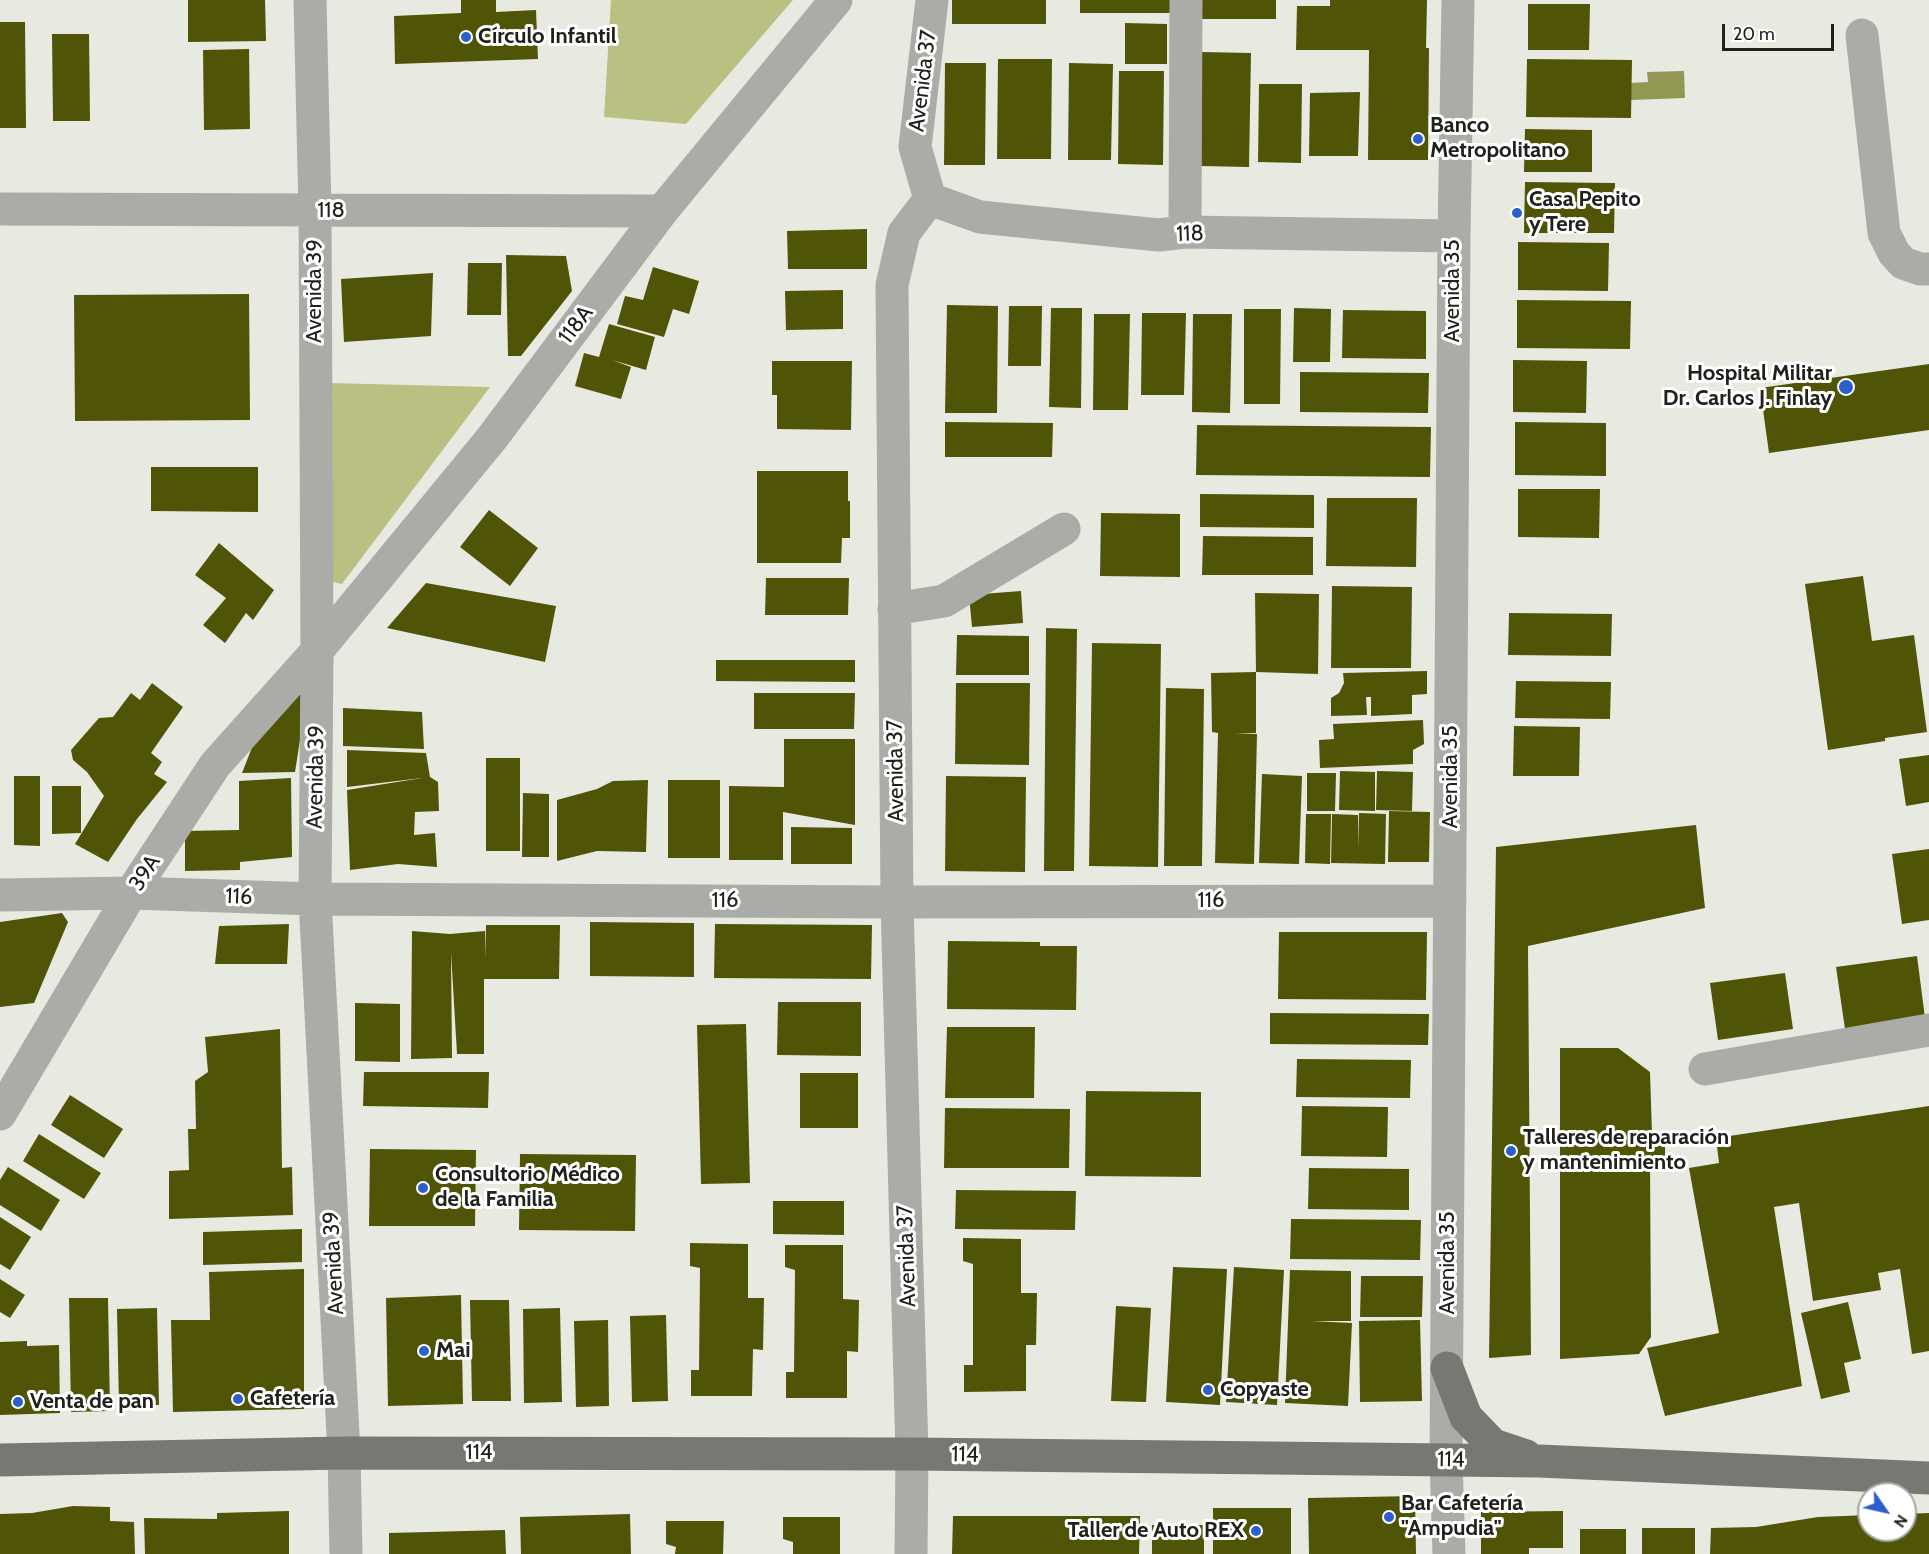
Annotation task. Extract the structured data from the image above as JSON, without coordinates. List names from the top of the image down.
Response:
{
  "streets": {
    "main road": ["114"],
    "street": [
      "Avenida 37",
      "118",
      "Avenida 39",
      "Avenida 35",
      "118A",
      "39A",
      "116"
    ]
  },
  "crossings": [
    ["Avenida 37", "118"],
    ["Avenida 37", "116"],
    ["Avenida 37", "114"],
    ["118", "Avenida 39"],
    ["118", "Avenida 35"],
    ["118", "118A"],
    ["Avenida 39", "118A"],
    ["Avenida 39", "39A"],
    ["Avenida 39", "116"],
    ["Avenida 39", "114"],
    ["Avenida 35", "116"],
    ["Avenida 35", "114"],
    ["118A", "39A"],
    ["39A", "116"]
  ],
  "places": [
    "Círculo Infantil",
    "Banco Metropolitano",
    "Casa Pepito y Tere",
    "Hospital Militar Dr. Carlos J. Finlay",
    "Talleres de reparación y mantenimiento",
    "Consultorio Médico de la Familia",
    "Mai",
    "Copyaste",
    "Cafetería",
    "Venta de pan",
    "Bar Cafetería \"Ampudia\"",
    "Taller de Auto REX"
  ],
  "scale_bar": "20 m",
  "north": "bottom right"
}
